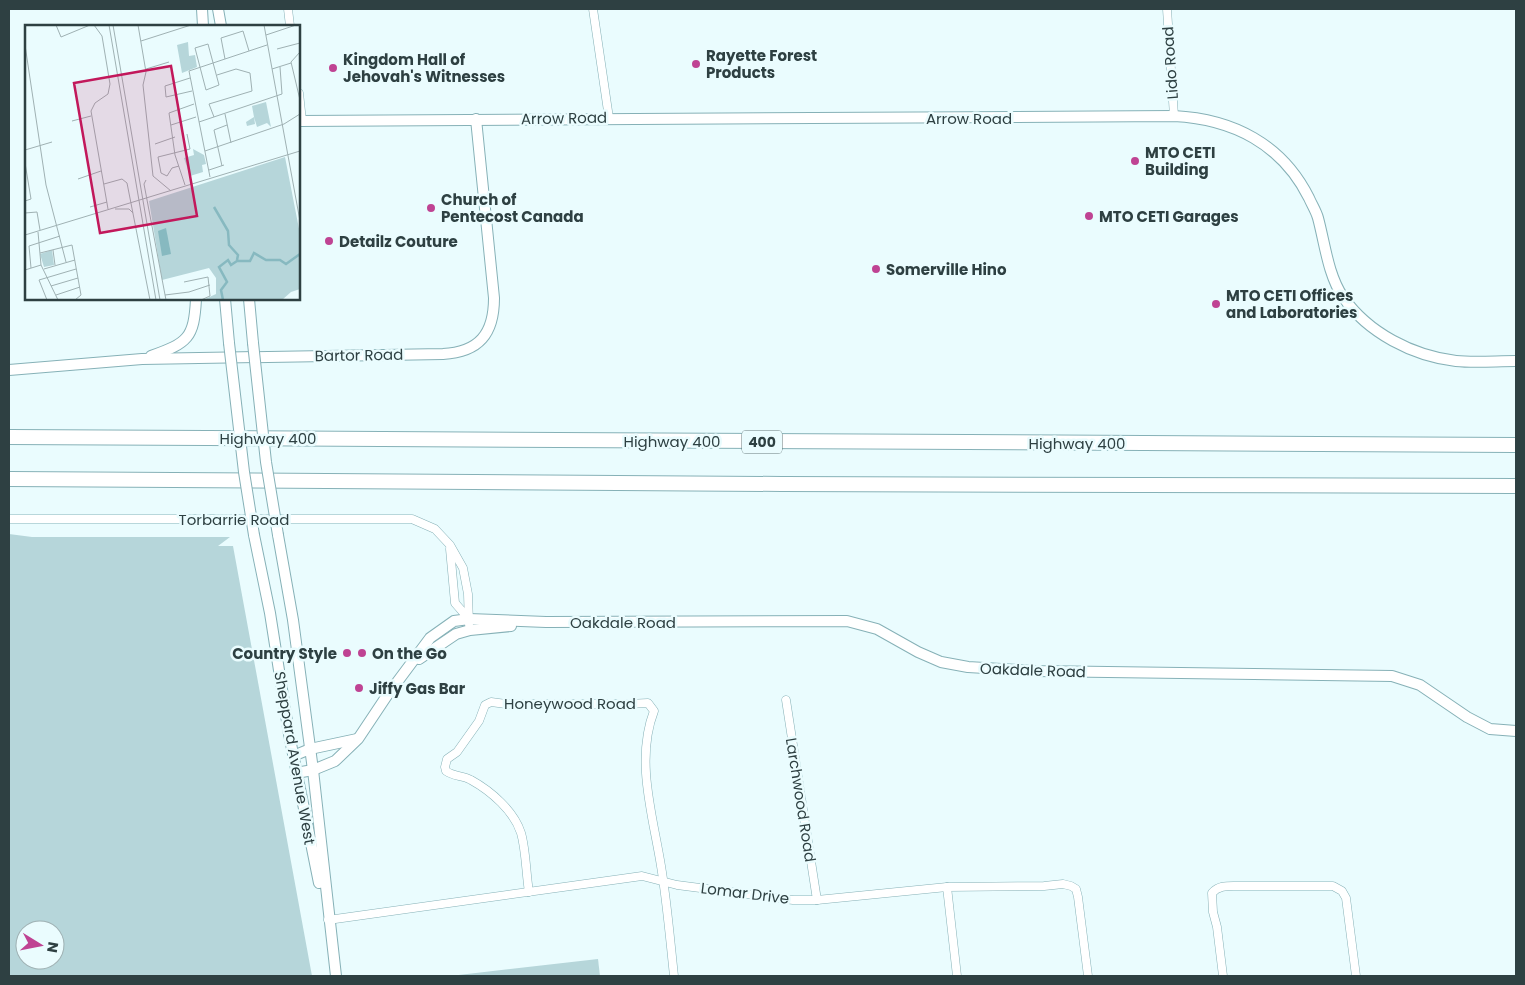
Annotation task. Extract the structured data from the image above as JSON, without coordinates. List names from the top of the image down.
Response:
{
  "streets": {
    "highway": ["Highway 400", "400"],
    "street": [
      "Lido Road",
      "Arrow Road",
      "Bartor Road",
      "Torbarrie Road",
      "Oakdale Road",
      "Honeywood Road",
      "Sheppard Avenue West",
      "Larchwood Road",
      "Lomar Drive"
    ]
  },
  "crossings": [
    ["Lido Road", "Arrow Road"],
    ["Arrow Road", "Bartor Road"],
    ["Torbarrie Road", "Oakdale Road"],
    ["Oakdale Road", "Sheppard Avenue West"],
    ["Honeywood Road", "Lomar Drive"],
    ["Sheppard Avenue West", "Lomar Drive"],
    ["Larchwood Road", "Lomar Drive"]
  ],
  "places": [
    "Rayette Forest Products",
    "Kingdom Hall of Jehovah's Witnesses",
    "MTO CETI Building",
    "Church of Pentecost Canada",
    "MTO CETI Garages",
    "Detailz Couture",
    "Somerville Hino",
    "MTO CETI Offices and Laboratories",
    "Country Style",
    "On the Go",
    "Jiffy Gas Bar"
  ],
  "north": "right"
}
